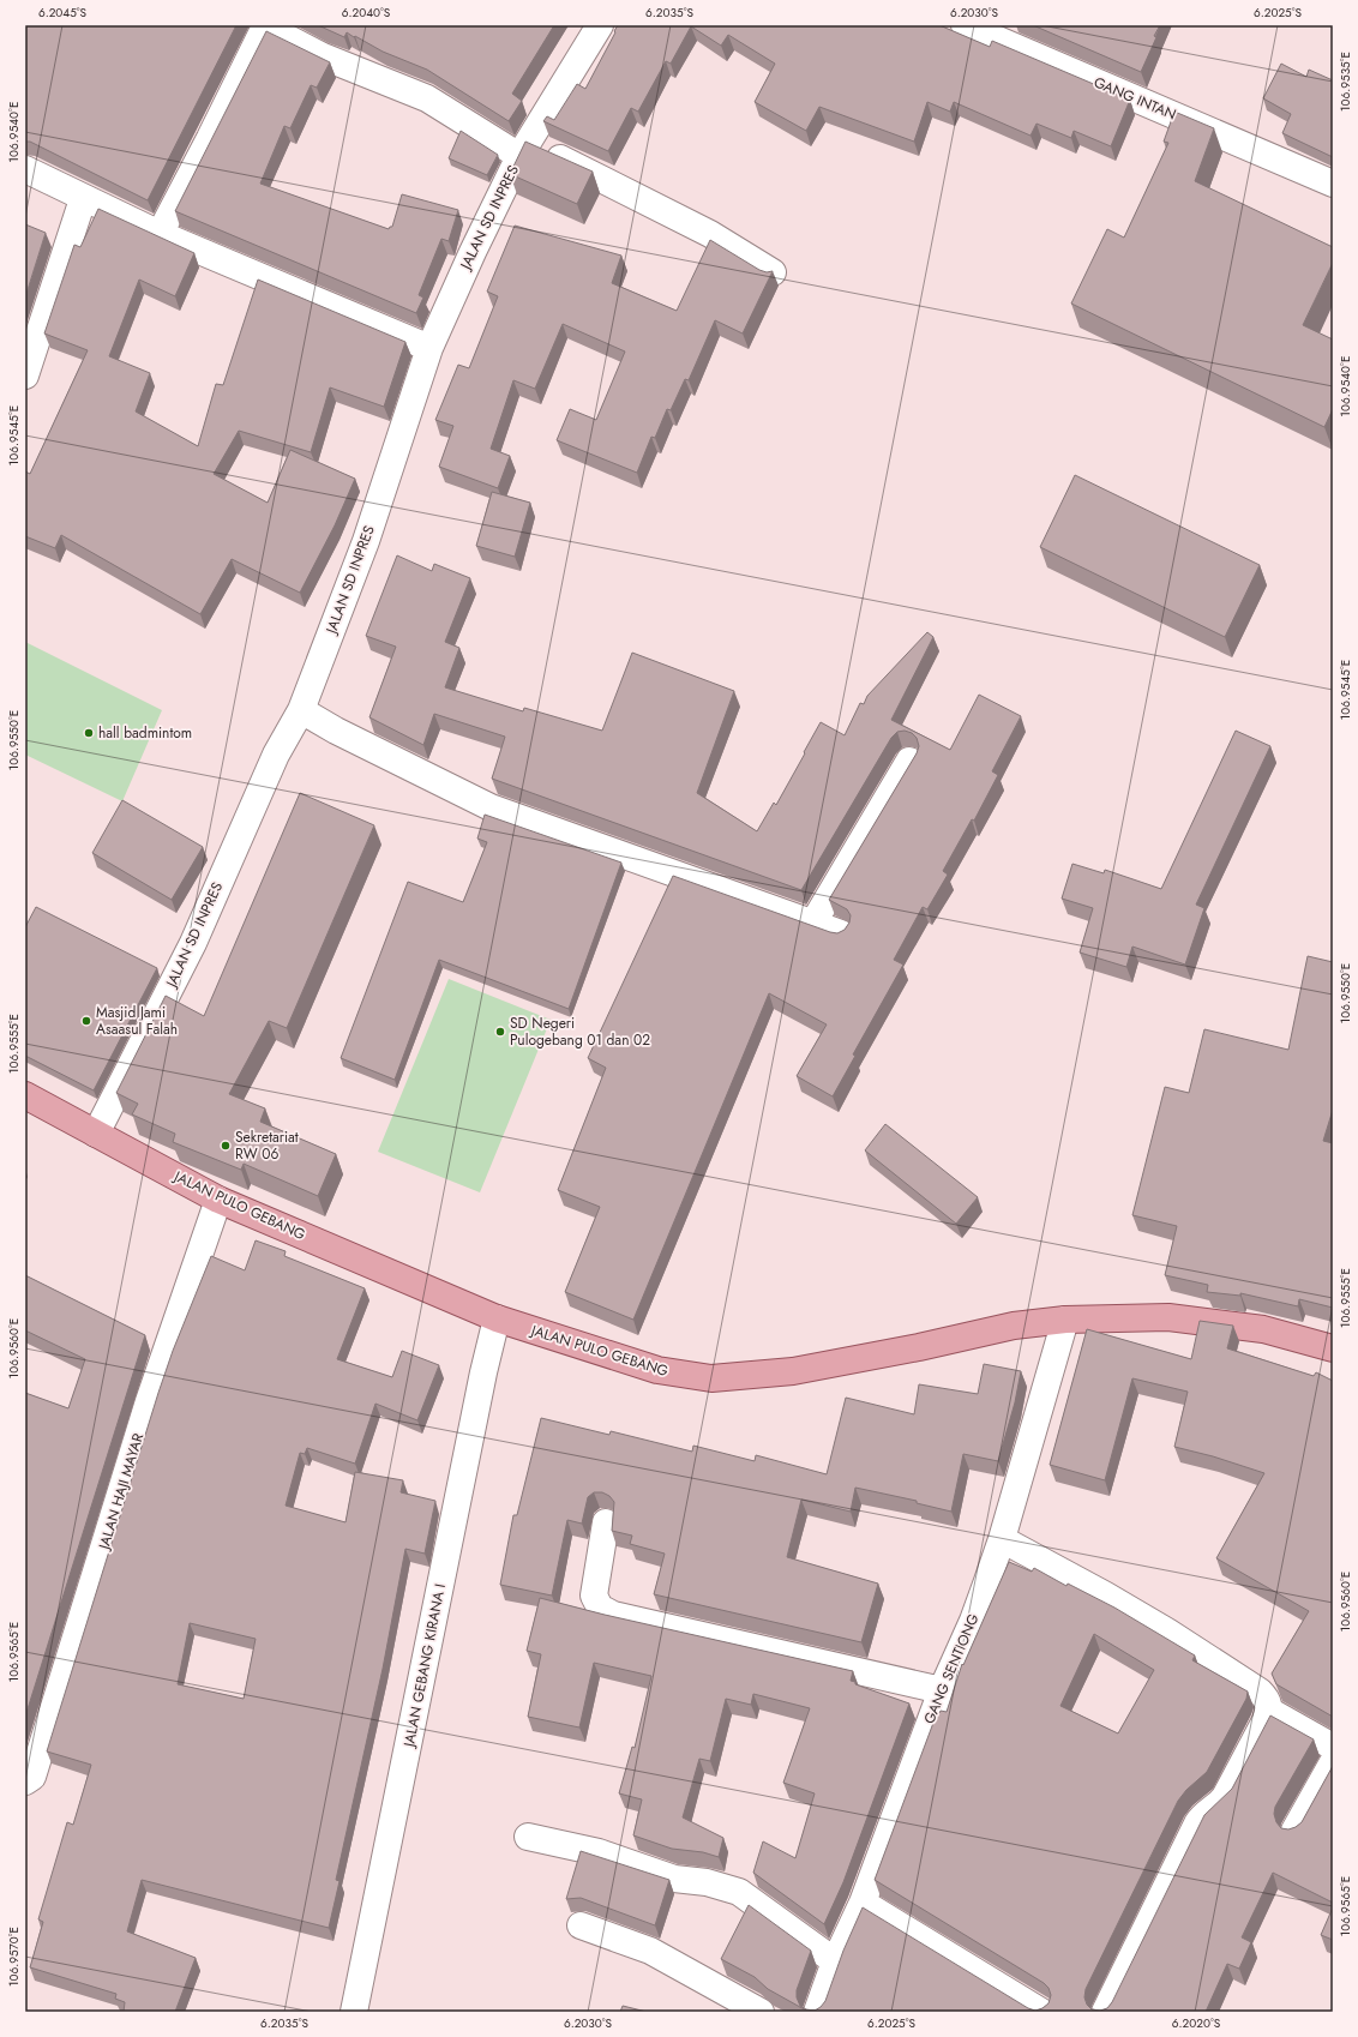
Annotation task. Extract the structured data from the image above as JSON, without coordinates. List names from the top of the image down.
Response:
{
  "streets": {
    "main road": ["JALAN PULO GEBANG"],
    "street": [
      "GANG INTAN",
      "JALAN SD INPRES",
      "JALAN HAJI MAYAR",
      "JALAN GEBANG KIRANA I",
      "GANG SENTIONG"
    ]
  },
  "crossings": [
    ["JALAN SD INPRES", "JALAN PULO GEBANG"],
    ["JALAN PULO GEBANG", "JALAN HAJI MAYAR"],
    ["JALAN PULO GEBANG", "JALAN GEBANG KIRANA I"],
    ["JALAN PULO GEBANG", "GANG SENTIONG"]
  ],
  "places": [
    "hall badmintom",
    "Masjid Jami Asaasul Falah",
    "SD Negeri Pulogebang 01 dan 02",
    "Sekretariat RW 06"
  ],
  "coordinates": [
    "6.2045°S",
    "6.2040°S",
    "6.2035°S",
    "6.2030°S",
    "6.2025°S",
    "106.9535°E",
    "106.9540°E",
    "106.9545°E",
    "106.9550°E",
    "106.9555°E",
    "106.9560°E",
    "106.9565°E",
    "106.9570°E",
    "6.2020°S"
  ]
}
